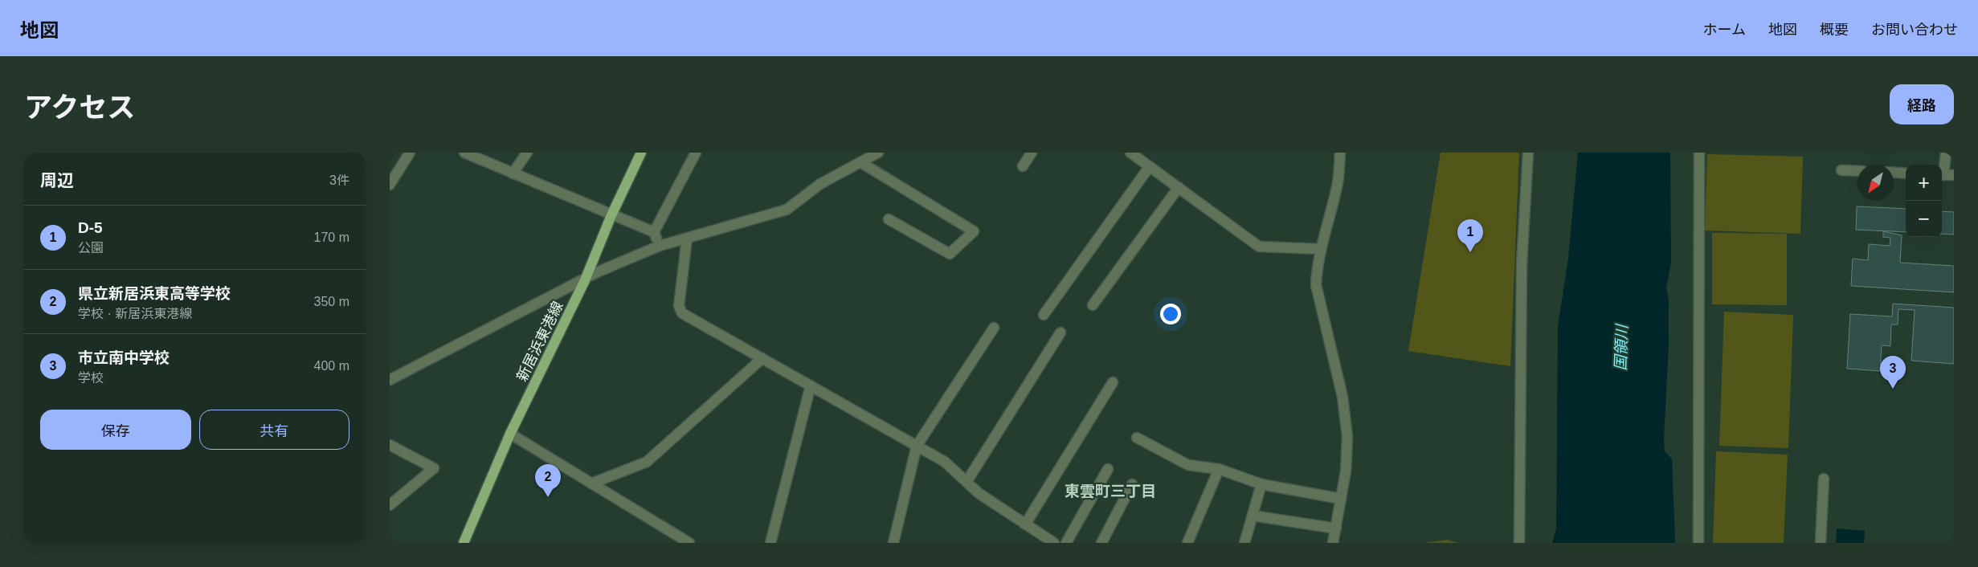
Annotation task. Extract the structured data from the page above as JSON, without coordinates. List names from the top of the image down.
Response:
{
  "streets": {
    "main road": ["新居浜東港線"]
  },
  "districts": ["東雲町三丁目"],
  "water": ["国領川"],
  "north": "bottom left",
  "page": {
    "header": "地図",
    "nav": [
      "ホーム",
      "地図",
      "概要",
      "お問い合わせ"
    ],
    "title": "アクセス",
    "buttons": [
      "経路",
      ["保存", "共有"]
    ],
    "heading": ["周辺", "3件"],
    "map_buttons": ["+", "−"],
    "list": [
      {
        "mark": "1",
        "name": "D-5",
        "note": "公園",
        "value": "170 m"
      },
      {
        "mark": "2",
        "name": "県立新居浜東高等学校",
        "note": "学校 · 新居浜東港線",
        "value": "350 m"
      },
      {
        "mark": "3",
        "name": "市立南中学校",
        "note": "学校",
        "value": "400 m"
      }
    ],
    "pins": ["1", "3", "2"]
  }
}
